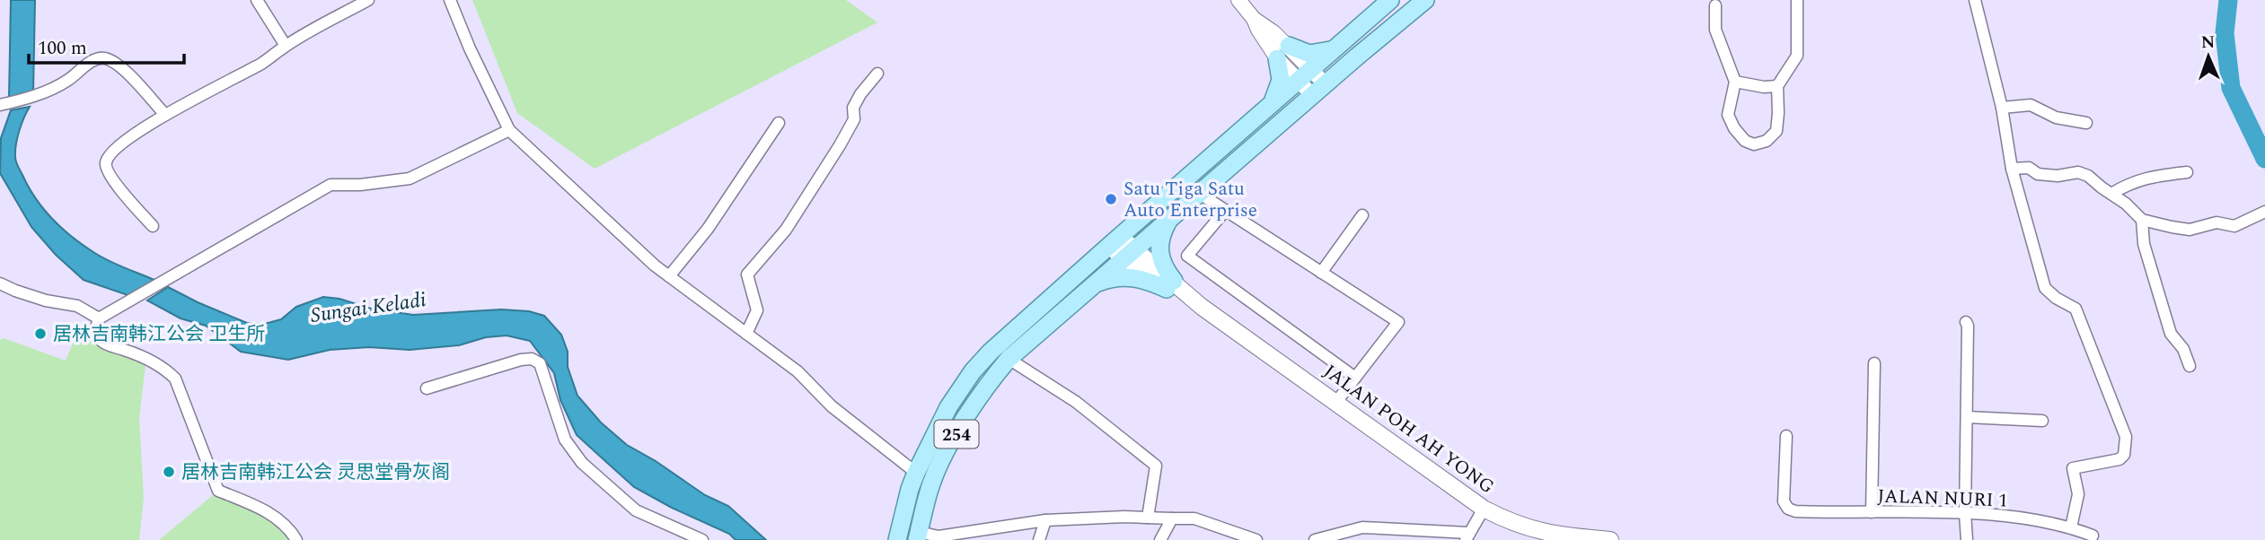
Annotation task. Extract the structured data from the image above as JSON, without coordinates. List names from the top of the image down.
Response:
{
  "streets": {
    "main road": ["JALAN POH AH YONG", "254"],
    "street": ["JALAN NURI 1"]
  },
  "crossings": [
    ["JALAN POH AH YONG", "254"]
  ],
  "water": ["Sungai Keladi"],
  "places": ["Satu Tiga Satu Auto Enterprise", "居林吉南韩江公会 卫生所", "居林吉南韩江公会 灵思堂骨灰阁"],
  "scale_bar": "100 m",
  "north": "top"
}
